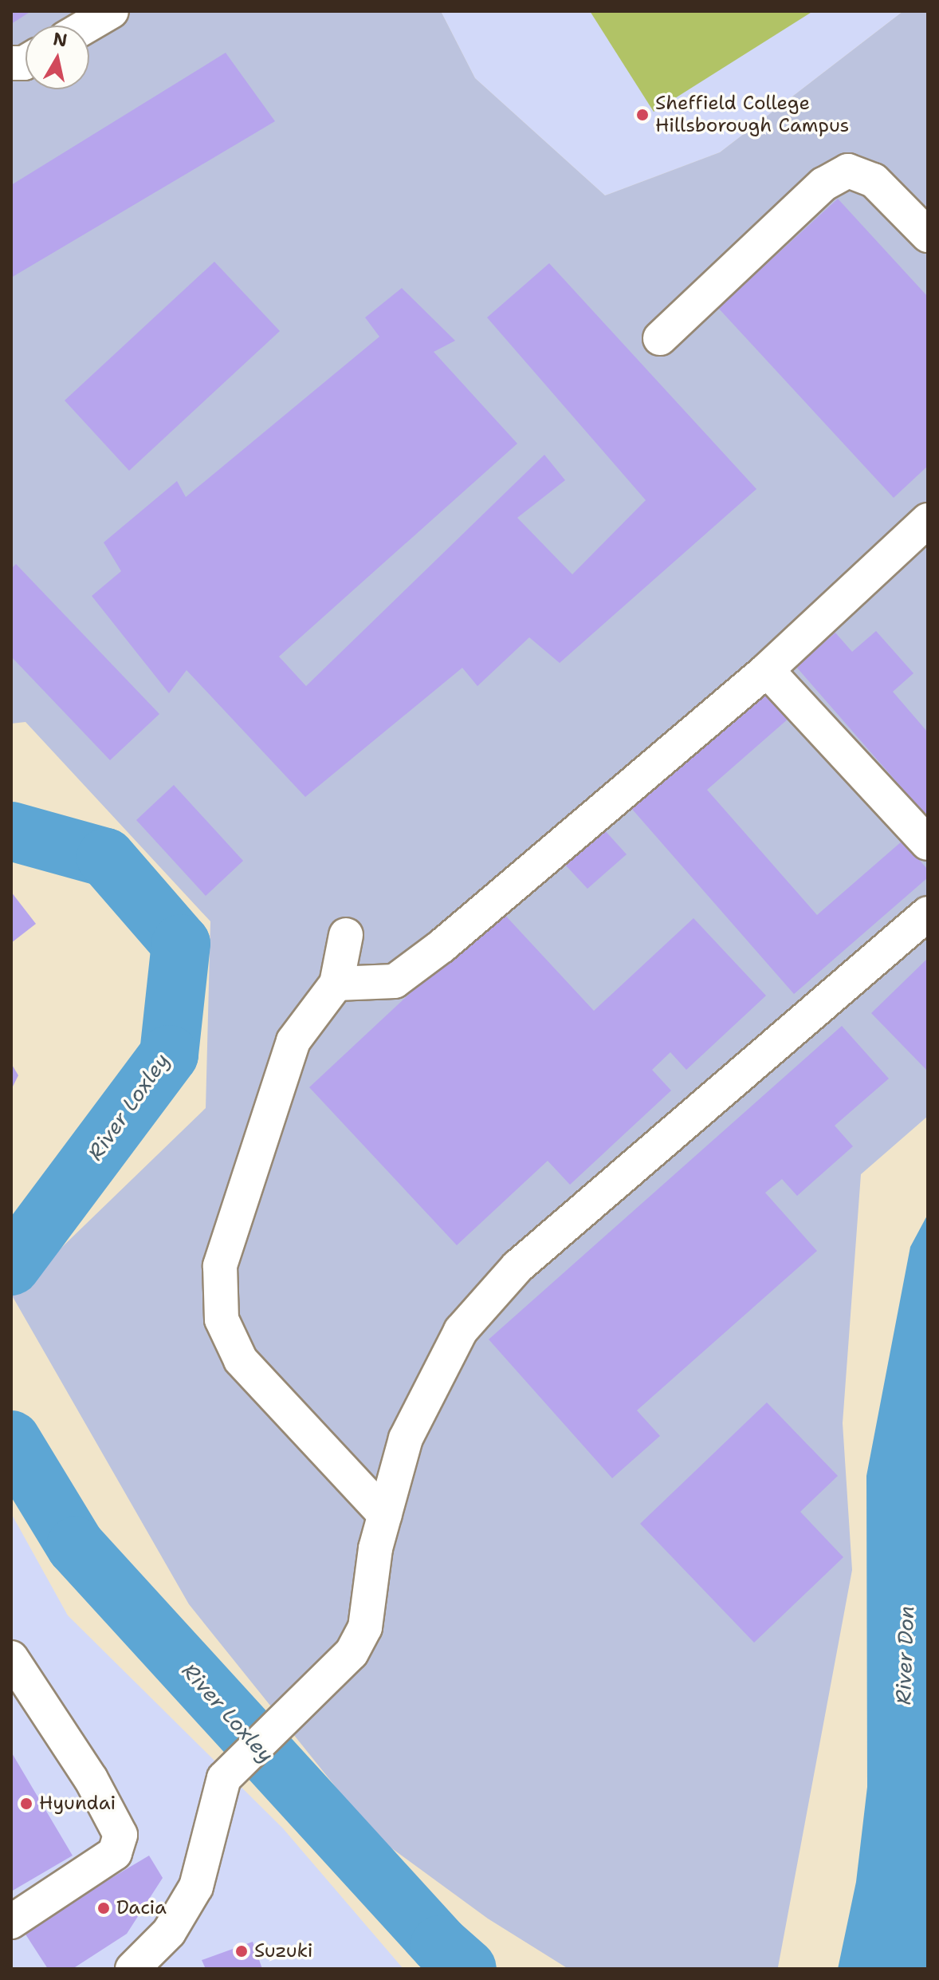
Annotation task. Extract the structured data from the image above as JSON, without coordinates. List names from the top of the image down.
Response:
{
  "water": ["River Loxley", "River Don"],
  "places": [
    "Sheffield College Hillsborough Campus",
    "Hyundai",
    "Dacia",
    "Suzuki"
  ],
  "north": "top"
}
